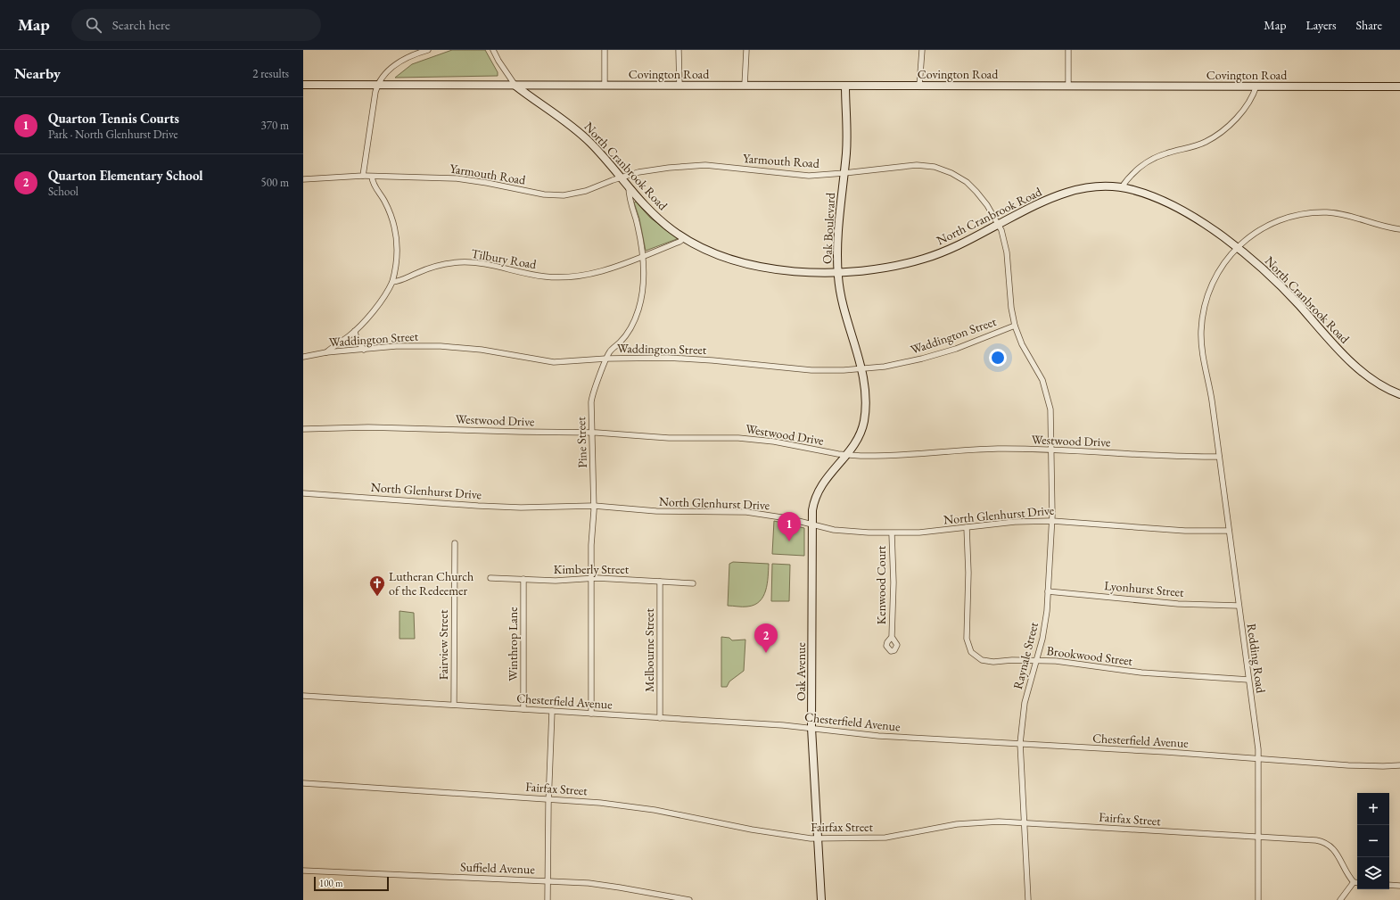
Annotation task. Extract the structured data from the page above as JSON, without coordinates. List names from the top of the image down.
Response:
{
  "streets": {
    "street": [
      "Covington Road",
      "Yarmouth Road",
      "North Cranbrook Road",
      "Oak Boulevard",
      "Tilbury Road",
      "Waddington Street",
      "Westwood Drive",
      "Pine Street",
      "North Glenhurst Drive",
      "Kimberly Street",
      "Kenwood Court",
      "Lyonhurst Street",
      "Winthrop Lane",
      "Fairview Street",
      "Melbourne Street",
      "Raynale Street",
      "Brookwood Street",
      "Redding Road",
      "Oak Avenue",
      "Chesterfield Avenue",
      "Fairfax Street",
      "Suffield Avenue"
    ]
  },
  "crossings": [
    ["Covington Road", "North Cranbrook Road"],
    ["Covington Road", "Oak Boulevard"],
    ["Yarmouth Road", "North Cranbrook Road"],
    ["Yarmouth Road", "Oak Boulevard"],
    ["Yarmouth Road", "Waddington Street"],
    ["Yarmouth Road", "Raynale Street"],
    ["North Cranbrook Road", "Oak Boulevard"],
    ["North Cranbrook Road", "Tilbury Road"],
    ["North Cranbrook Road", "Pine Street"],
    ["North Cranbrook Road", "Redding Road"],
    ["Oak Boulevard", "Waddington Street"],
    ["Oak Boulevard", "Westwood Drive"],
    ["Oak Boulevard", "Oak Avenue"],
    ["Tilbury Road", "Pine Street"],
    ["Waddington Street", "Pine Street"],
    ["Westwood Drive", "Pine Street"],
    ["Westwood Drive", "Raynale Street"],
    ["Westwood Drive", "Redding Road"],
    ["Westwood Drive", "Oak Avenue"],
    ["Pine Street", "North Glenhurst Drive"],
    ["Pine Street", "Kimberly Street"],
    ["Pine Street", "Chesterfield Avenue"],
    ["North Glenhurst Drive", "Kenwood Court"],
    ["North Glenhurst Drive", "Raynale Street"],
    ["North Glenhurst Drive", "Brookwood Street"],
    ["North Glenhurst Drive", "Redding Road"],
    ["North Glenhurst Drive", "Oak Avenue"],
    ["Kimberly Street", "Winthrop Lane"],
    ["Kimberly Street", "Melbourne Street"],
    ["Lyonhurst Street", "Raynale Street"],
    ["Lyonhurst Street", "Redding Road"],
    ["Winthrop Lane", "Chesterfield Avenue"],
    ["Fairview Street", "Chesterfield Avenue"],
    ["Melbourne Street", "Chesterfield Avenue"],
    ["Raynale Street", "Brookwood Street"],
    ["Raynale Street", "Chesterfield Avenue"],
    ["Raynale Street", "Fairfax Street"],
    ["Brookwood Street", "Redding Road"],
    ["Redding Road", "Chesterfield Avenue"],
    ["Redding Road", "Fairfax Street"],
    ["Oak Avenue", "Chesterfield Avenue"],
    ["Oak Avenue", "Fairfax Street"]
  ],
  "places": {
    "church": ["Lutheran Church of the Redeemer"]
  },
  "scale_bar": "100 m",
  "page": {
    "header": "Map",
    "search": "Search here",
    "nav": ["Map", "Layers", "Share"],
    "heading": ["Nearby", "2 results"],
    "list": [
      {
        "mark": "1",
        "name": "Quarton Tennis Courts",
        "note": "Park · North Glenhurst Drive",
        "value": "370 m"
      },
      {
        "mark": "2",
        "name": "Quarton Elementary School",
        "note": "School",
        "value": "500 m"
      }
    ],
    "pins": ["1", "2"],
    "map_buttons": ["+", "−"],
    "scale": "100 m"
  }
}
